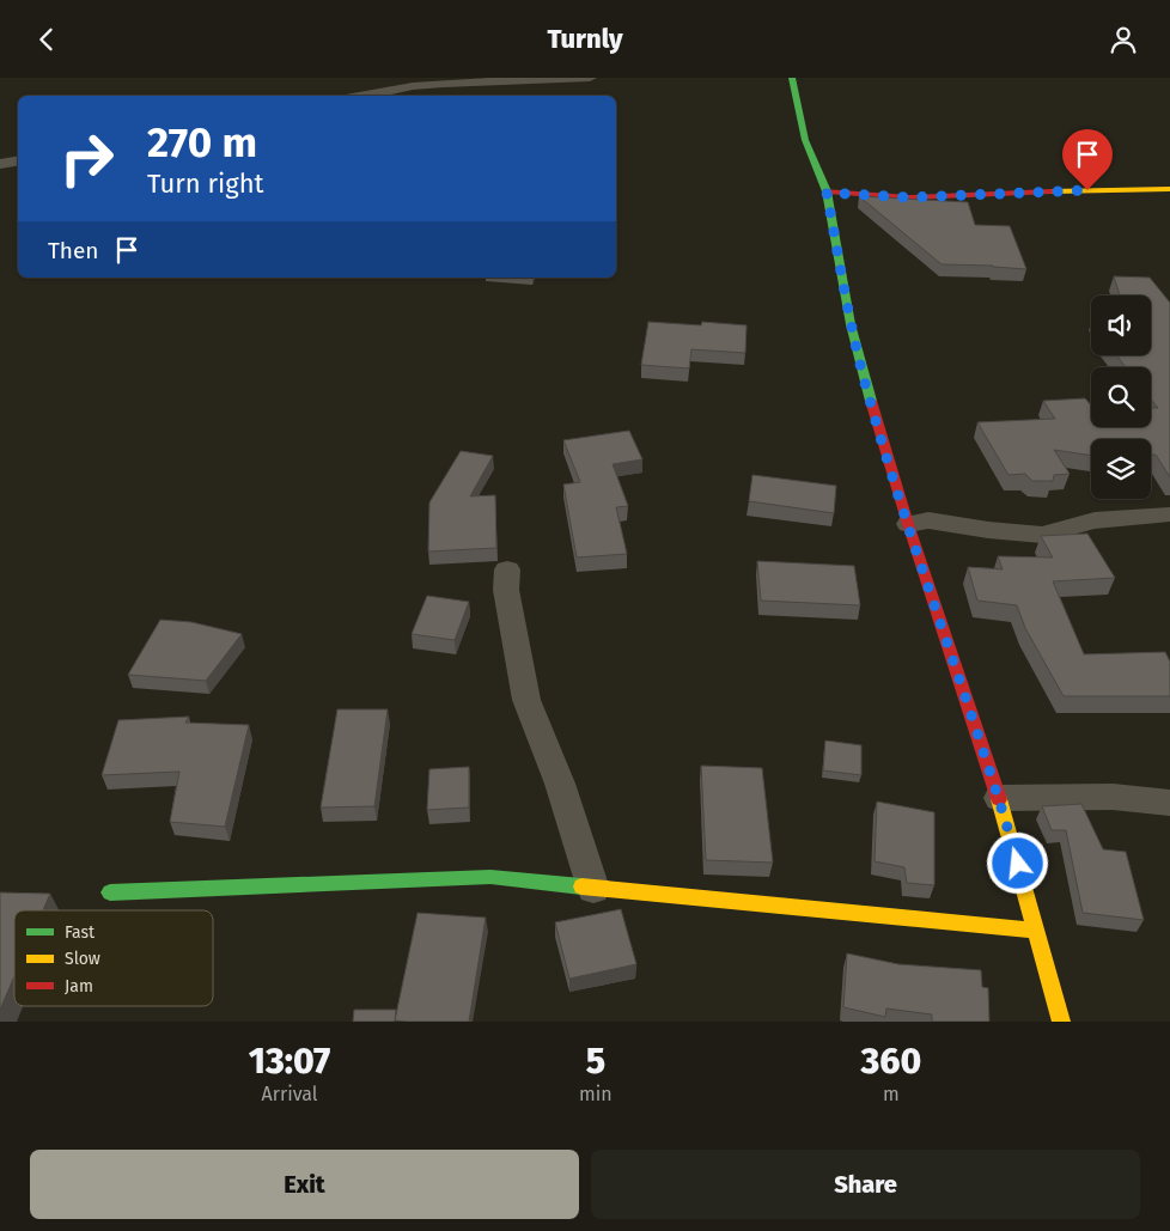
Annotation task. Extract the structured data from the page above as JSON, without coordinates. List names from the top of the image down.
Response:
{
  "legend": ["Fast", "Slow", "Jam"],
  "page": {
    "header": "Turnly",
    "turn": ["270 m", "Turn right"],
    "then": "Then",
    "eta": [
      "13:07",
      "Arrival",
      "5",
      "min",
      "360",
      "m"
    ],
    "buttons": ["Exit", "Share"]
  }
}
